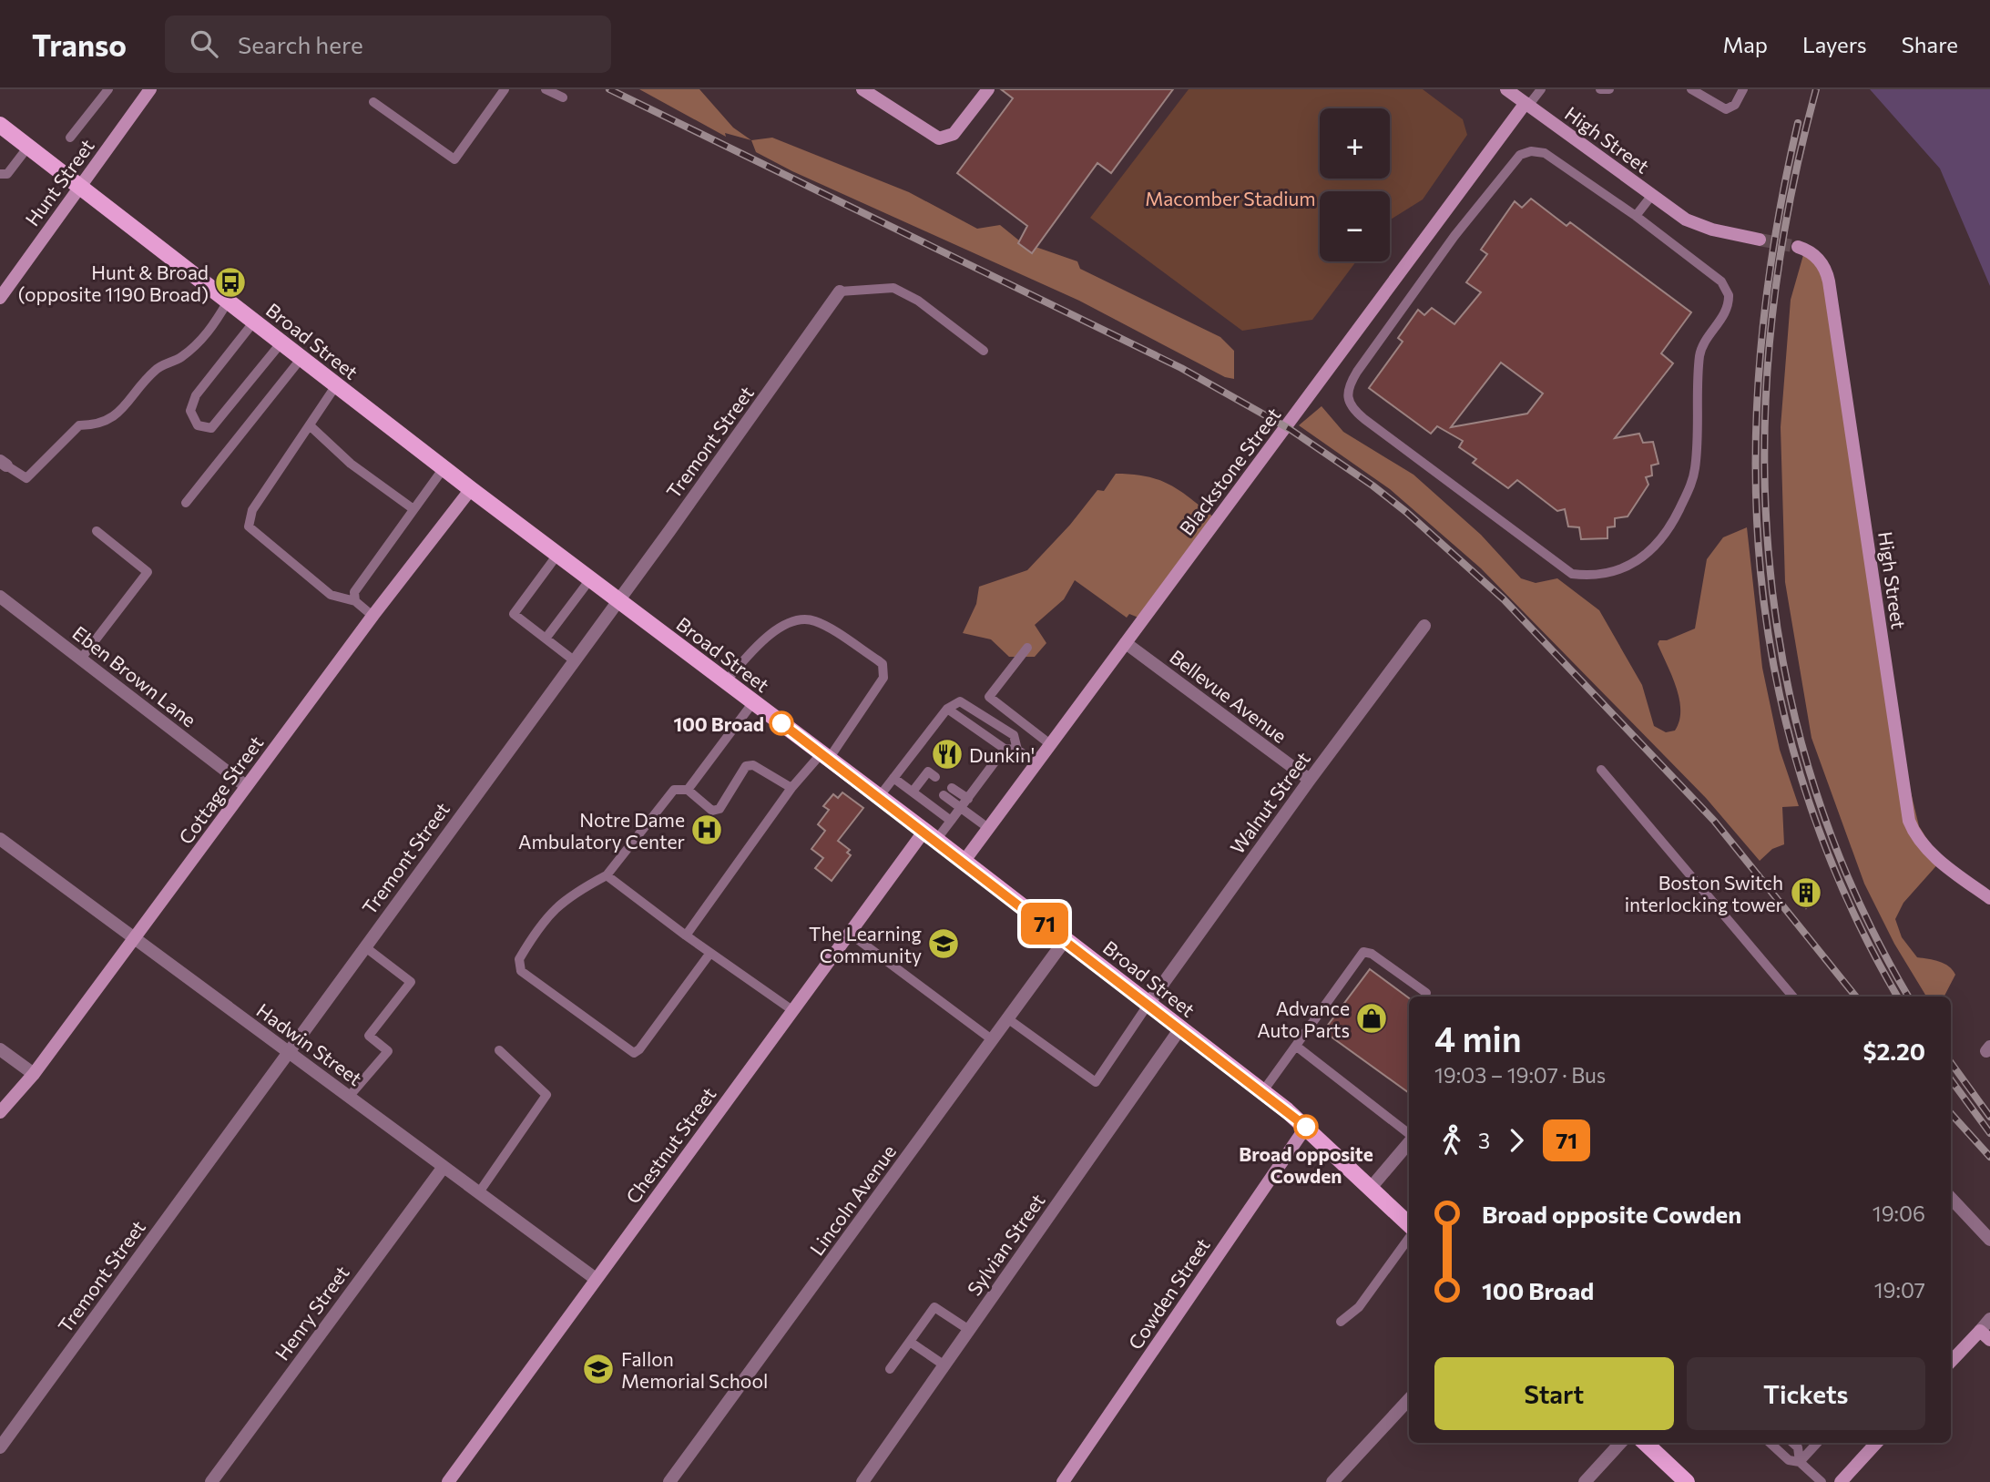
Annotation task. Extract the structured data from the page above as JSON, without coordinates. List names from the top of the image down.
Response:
{
  "streets": {
    "main road": ["Broad Street"],
    "street": [
      "High Street",
      "Hunt Street",
      "Tremont Street",
      "Blackstone Street",
      "Eben Brown Lane",
      "Bellevue Avenue",
      "Cottage Street",
      "Walnut Street",
      "Hadwin Street",
      "Chestnut Street",
      "Lincoln Avenue",
      "Sylvian Street",
      "Cowden Street",
      "Henry Street"
    ]
  },
  "crossings": [
    ["High Street", "Blackstone Street"],
    ["Hunt Street", "Broad Street"],
    ["Broad Street", "Tremont Street"],
    ["Broad Street", "Blackstone Street"],
    ["Broad Street", "Cottage Street"],
    ["Broad Street", "Walnut Street"],
    ["Broad Street", "Chestnut Street"],
    ["Broad Street", "Lincoln Avenue"],
    ["Broad Street", "Sylvian Street"],
    ["Broad Street", "Cowden Street"],
    ["Tremont Street", "Hadwin Street"],
    ["Blackstone Street", "Bellevue Avenue"],
    ["Eben Brown Lane", "Cottage Street"],
    ["Bellevue Avenue", "Walnut Street"],
    ["Cottage Street", "Hadwin Street"],
    ["Hadwin Street", "Chestnut Street"],
    ["Hadwin Street", "Henry Street"]
  ],
  "parks": ["Macomber Stadium"],
  "places": {
    "bus stop": ["Hunt & Broad (opposite 1190 Broad)"],
    "other": ["100 Broad", "Broad opposite Cowden"],
    "restaurant": ["Dunkin'"],
    "hospital": ["Notre Dame Ambulatory Center"],
    "building": ["Boston Switch interlocking tower"],
    "school or university": ["The Learning Community", "Fallon Memorial School"],
    "shop": ["Advance Auto Parts"]
  },
  "lines": ["bus line 71"],
  "page": {
    "header": "Transo",
    "search": "Search here",
    "nav": ["Map", "Layers", "Share"],
    "on_map": "71",
    "map_buttons": ["+", "−"],
    "heading": ["4 min", "19:03 – 19:07 · Bus", "$2.20"],
    "legs": ["3", "71"],
    "list": [
      {
        "name": "Broad opposite Cowden",
        "value": "19:06"
      },
      {
        "name": "100 Broad",
        "value": "19:07"
      }
    ],
    "buttons": ["Start", "Tickets"]
  }
}
